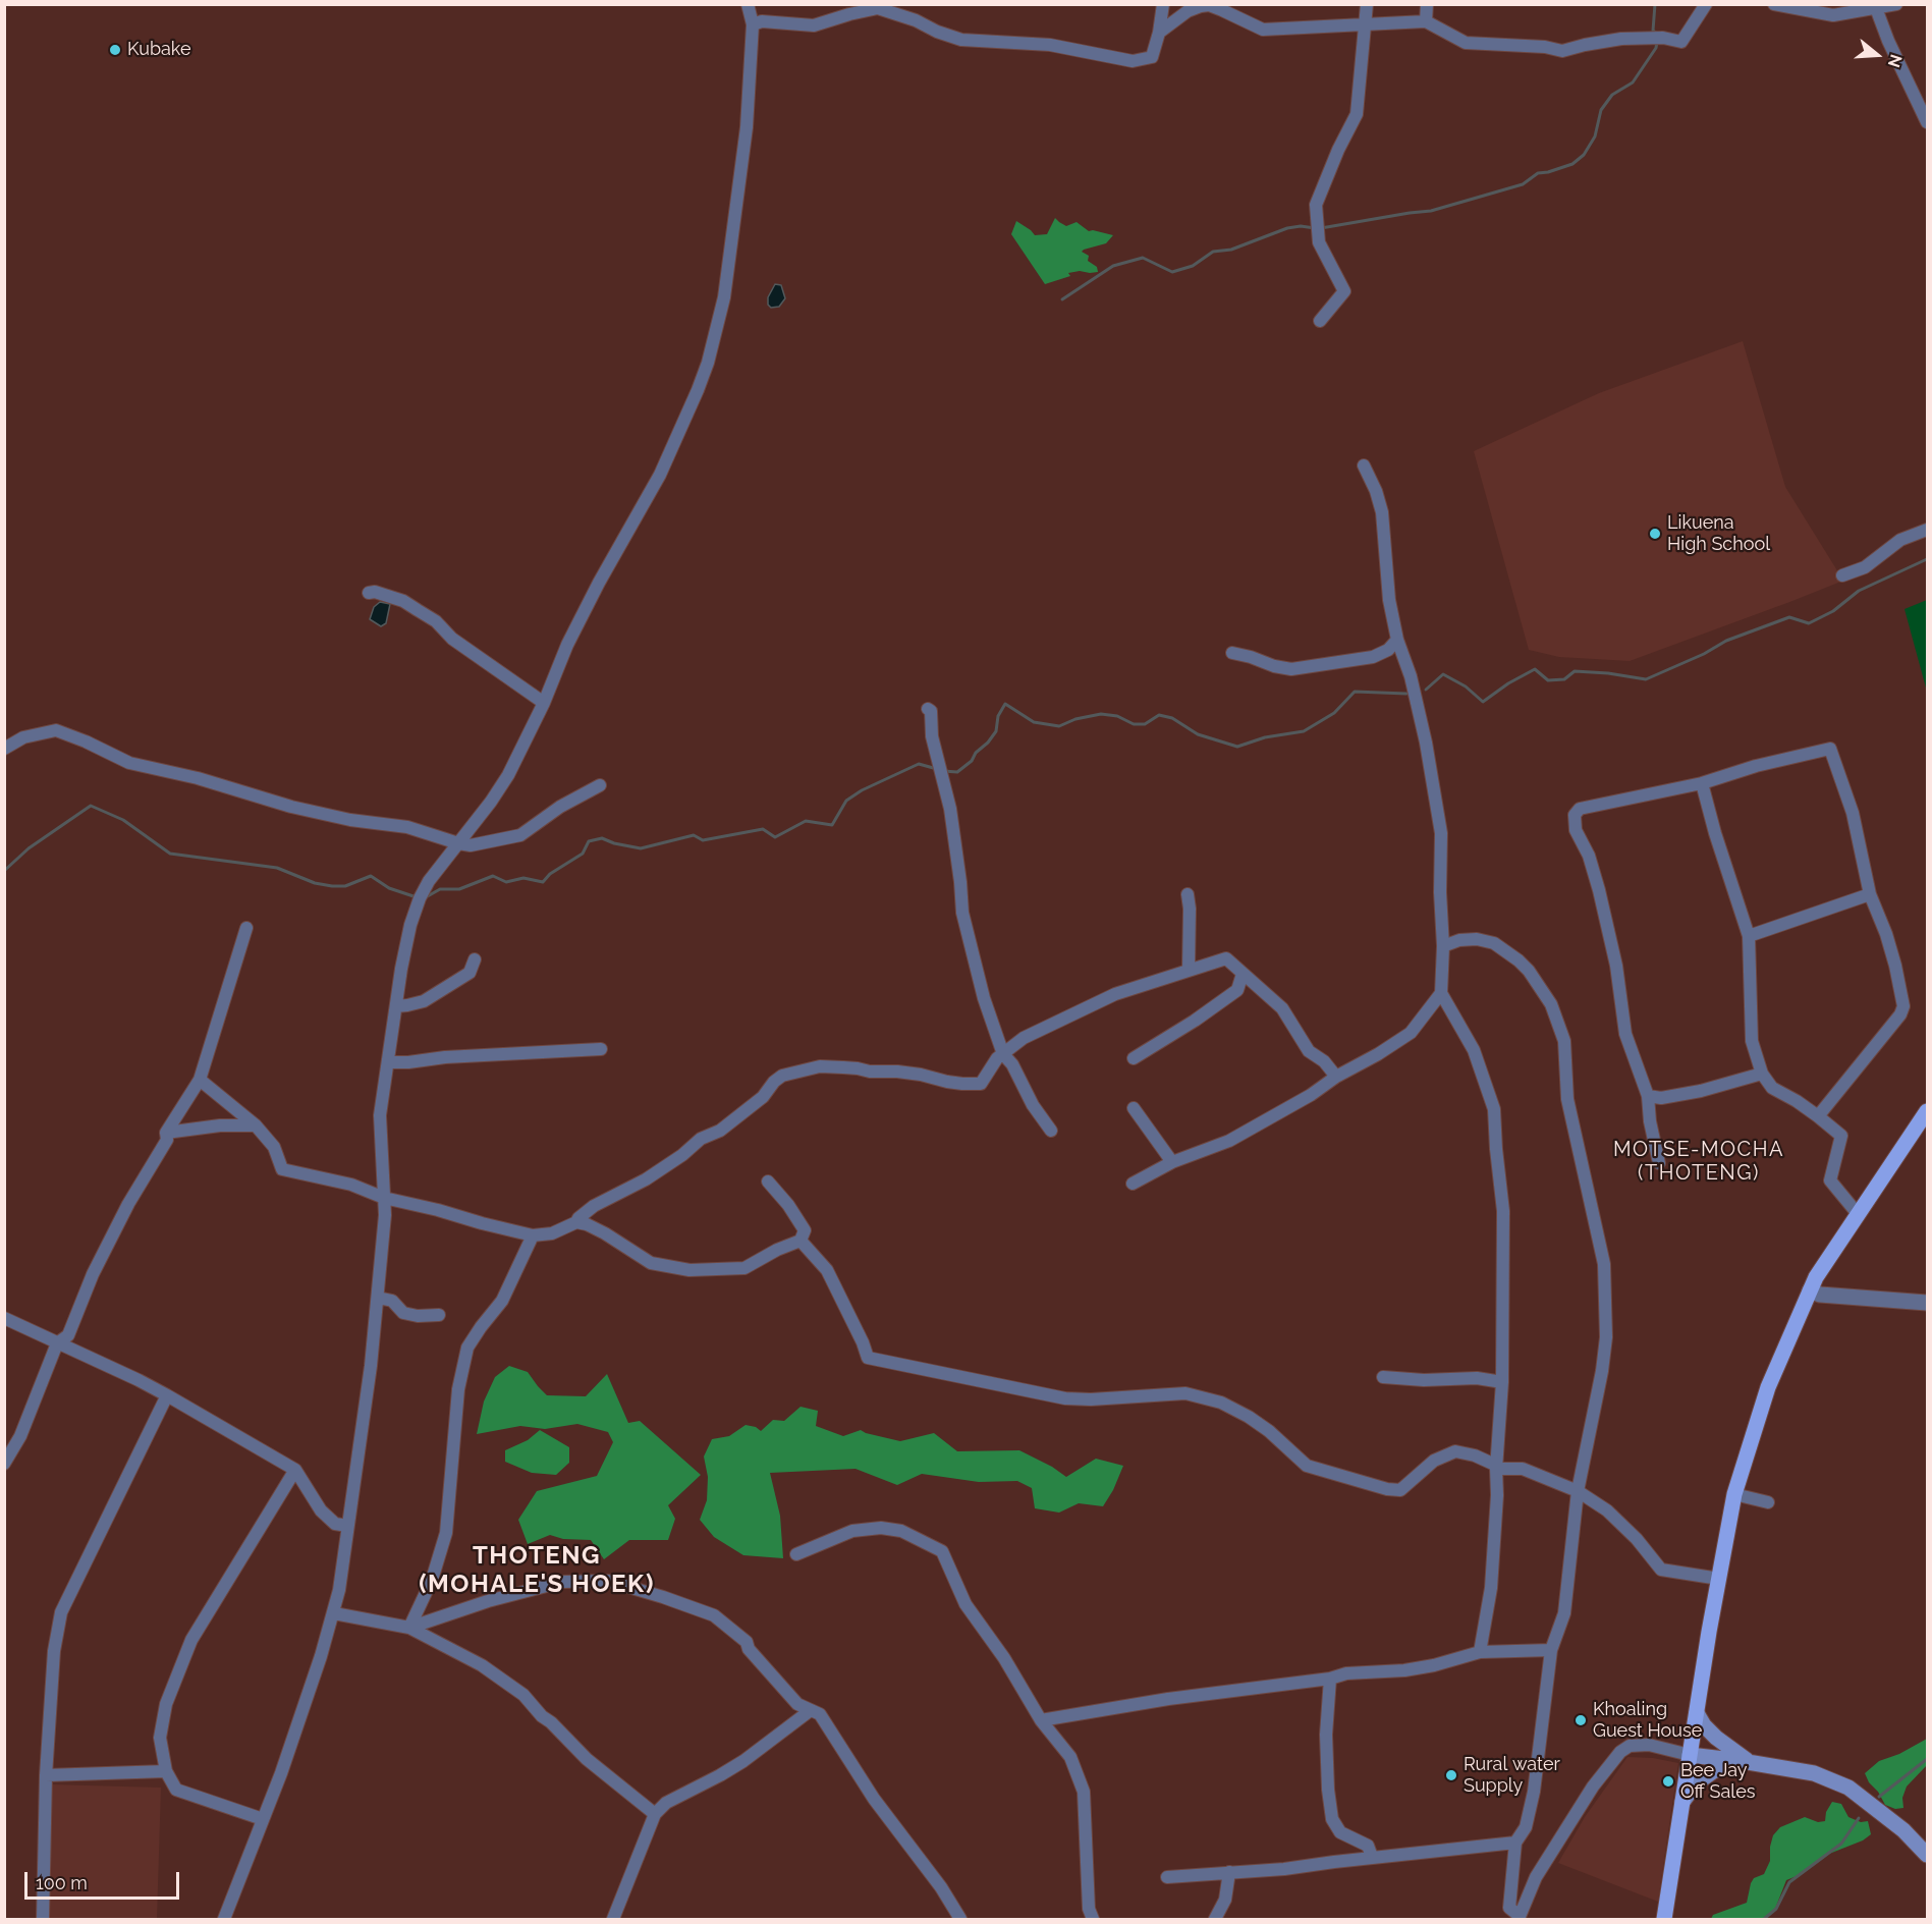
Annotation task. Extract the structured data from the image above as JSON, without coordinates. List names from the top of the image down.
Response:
{
  "districts": ["MOTSE-MOCHA (THOTENG)", "THOTENG (MOHALE'S HOEK)"],
  "places": [
    "Kubake",
    "Likuena High School",
    "Khoaling Guest House",
    "Rural water Supply",
    "Bee Jay Off Sales"
  ],
  "scale_bar": "100 m",
  "north": "right"
}
